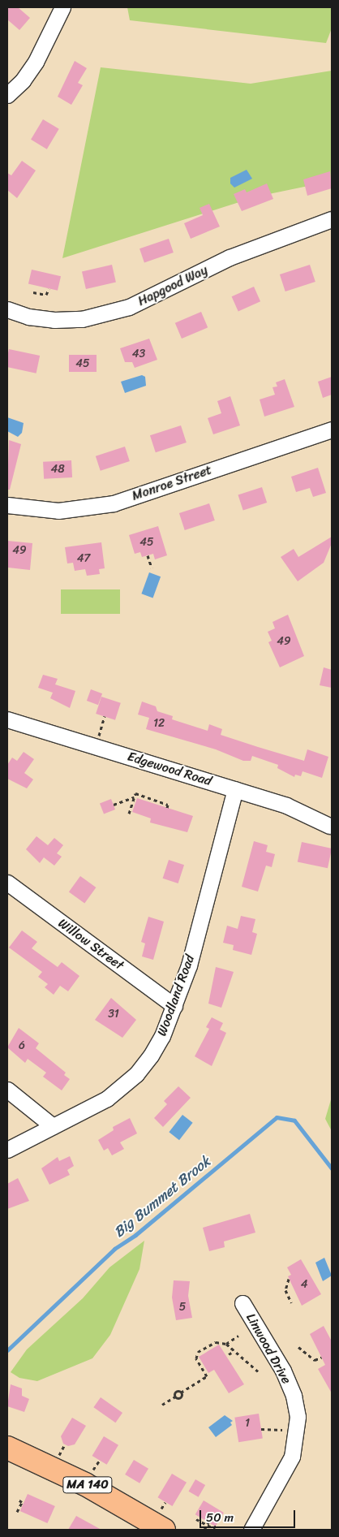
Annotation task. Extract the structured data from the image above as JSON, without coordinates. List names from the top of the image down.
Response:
{
  "streets": {
    "main road": ["MA 140"],
    "street": [
      "Hapgood Way",
      "Monroe Street",
      "Edgewood Road",
      "Willow Street",
      "Woodland Road",
      "Linwood Drive"
    ]
  },
  "crossings": [
    ["Edgewood Road", "Woodland Road"],
    ["Willow Street", "Woodland Road"]
  ],
  "water": ["Big Bummet Brook"],
  "house_numbers": [
    "43",
    "45",
    "48",
    "45",
    "49",
    "47",
    "49",
    "12",
    "31",
    "6",
    "4",
    "5",
    "1"
  ],
  "scale_bar": "50 m"
}
